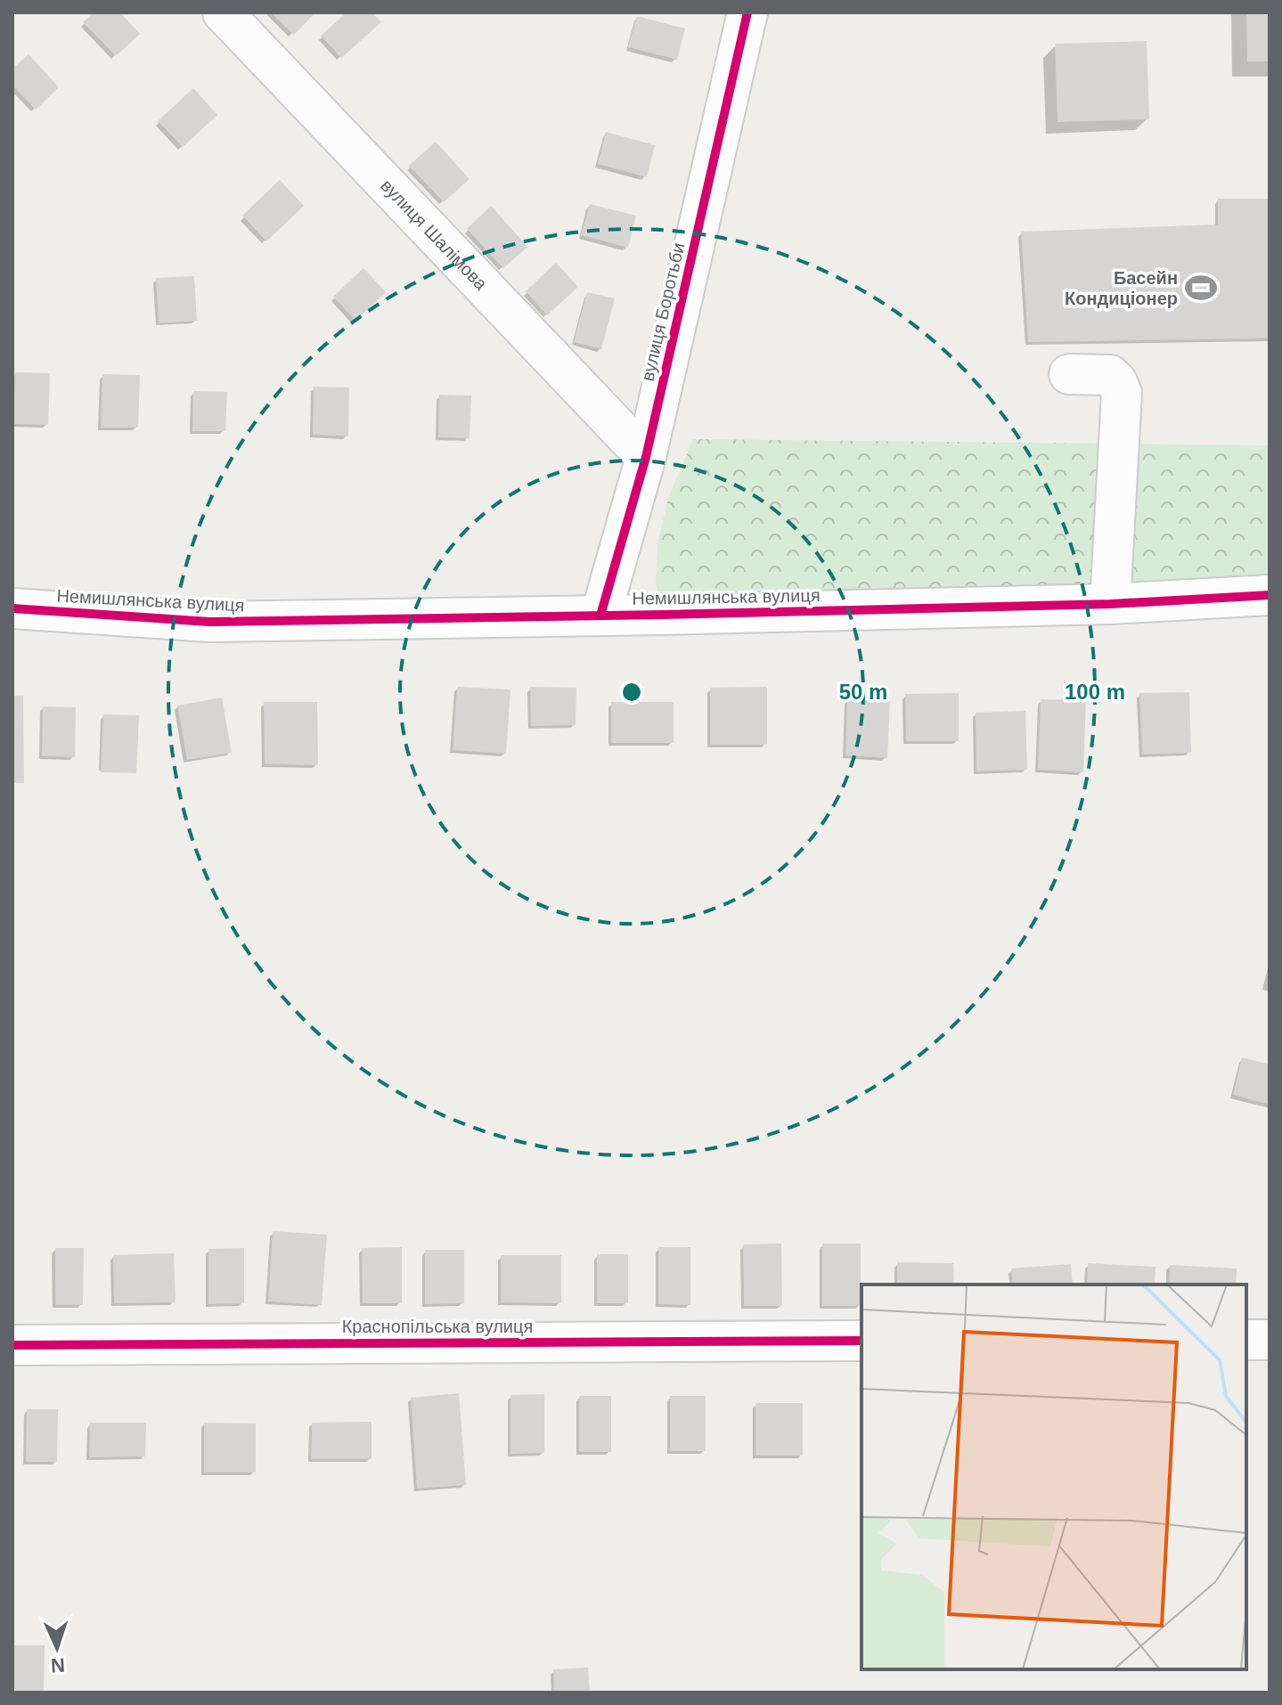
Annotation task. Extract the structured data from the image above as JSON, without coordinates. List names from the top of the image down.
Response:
{
  "streets": {
    "street": [
      "вулиця Шалімова",
      "вулиця Боротьби",
      "Немишлянська вулиця",
      "Краснопільська вулиця"
    ]
  },
  "crossings": [
    ["вулиця Шалімова", "вулиця Боротьби"],
    ["вулиця Боротьби", "Немишлянська вулиця"]
  ],
  "places": {
    "sports": ["Басейн Кондиціонер"]
  },
  "north": "bottom",
  "rings": ["50 m", "100 m"]
}
